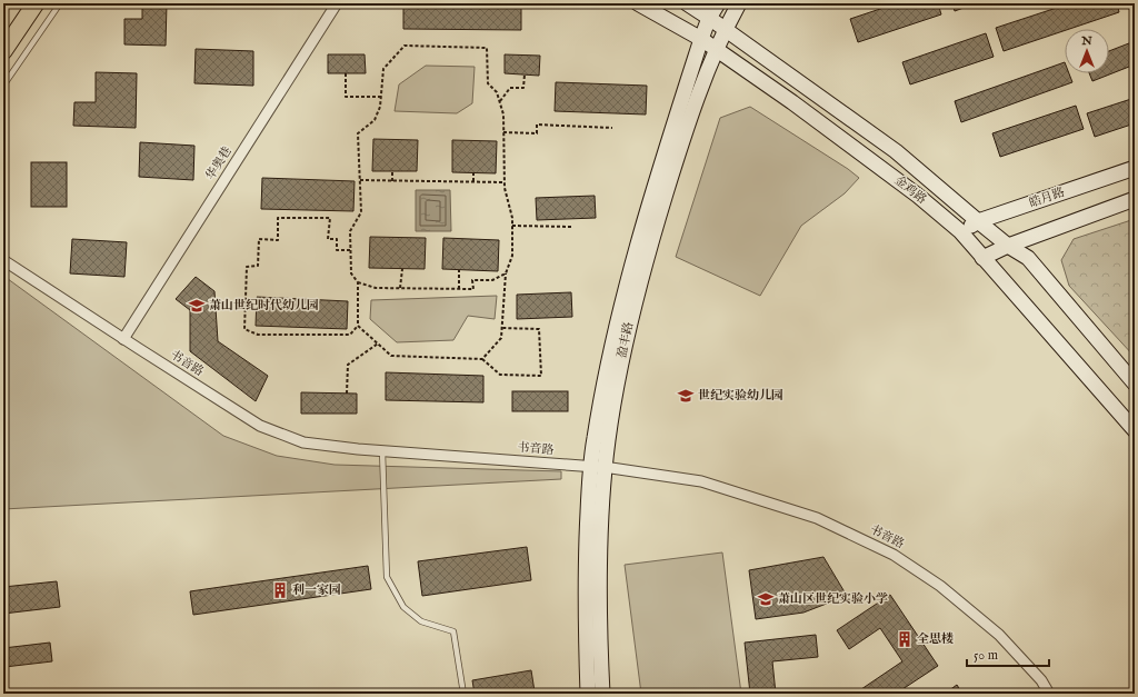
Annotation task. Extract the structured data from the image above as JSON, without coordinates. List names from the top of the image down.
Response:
{
  "streets": {
    "main road": ["金鸡路", "皓月路", "盈丰路"],
    "street": ["华奥巷", "书音路"]
  },
  "crossings": [
    ["华奥巷", "书音路"],
    ["金鸡路", "皓月路"],
    ["金鸡路", "盈丰路"],
    ["盈丰路", "书音路"]
  ],
  "places": {
    "school or university": ["萧山世纪时代幼儿园", "世纪实验幼儿园", "萧山区世纪实验小学"],
    "building": ["利一家园", "全思楼"]
  },
  "scale_bar": "50 m",
  "north": "top"
}
